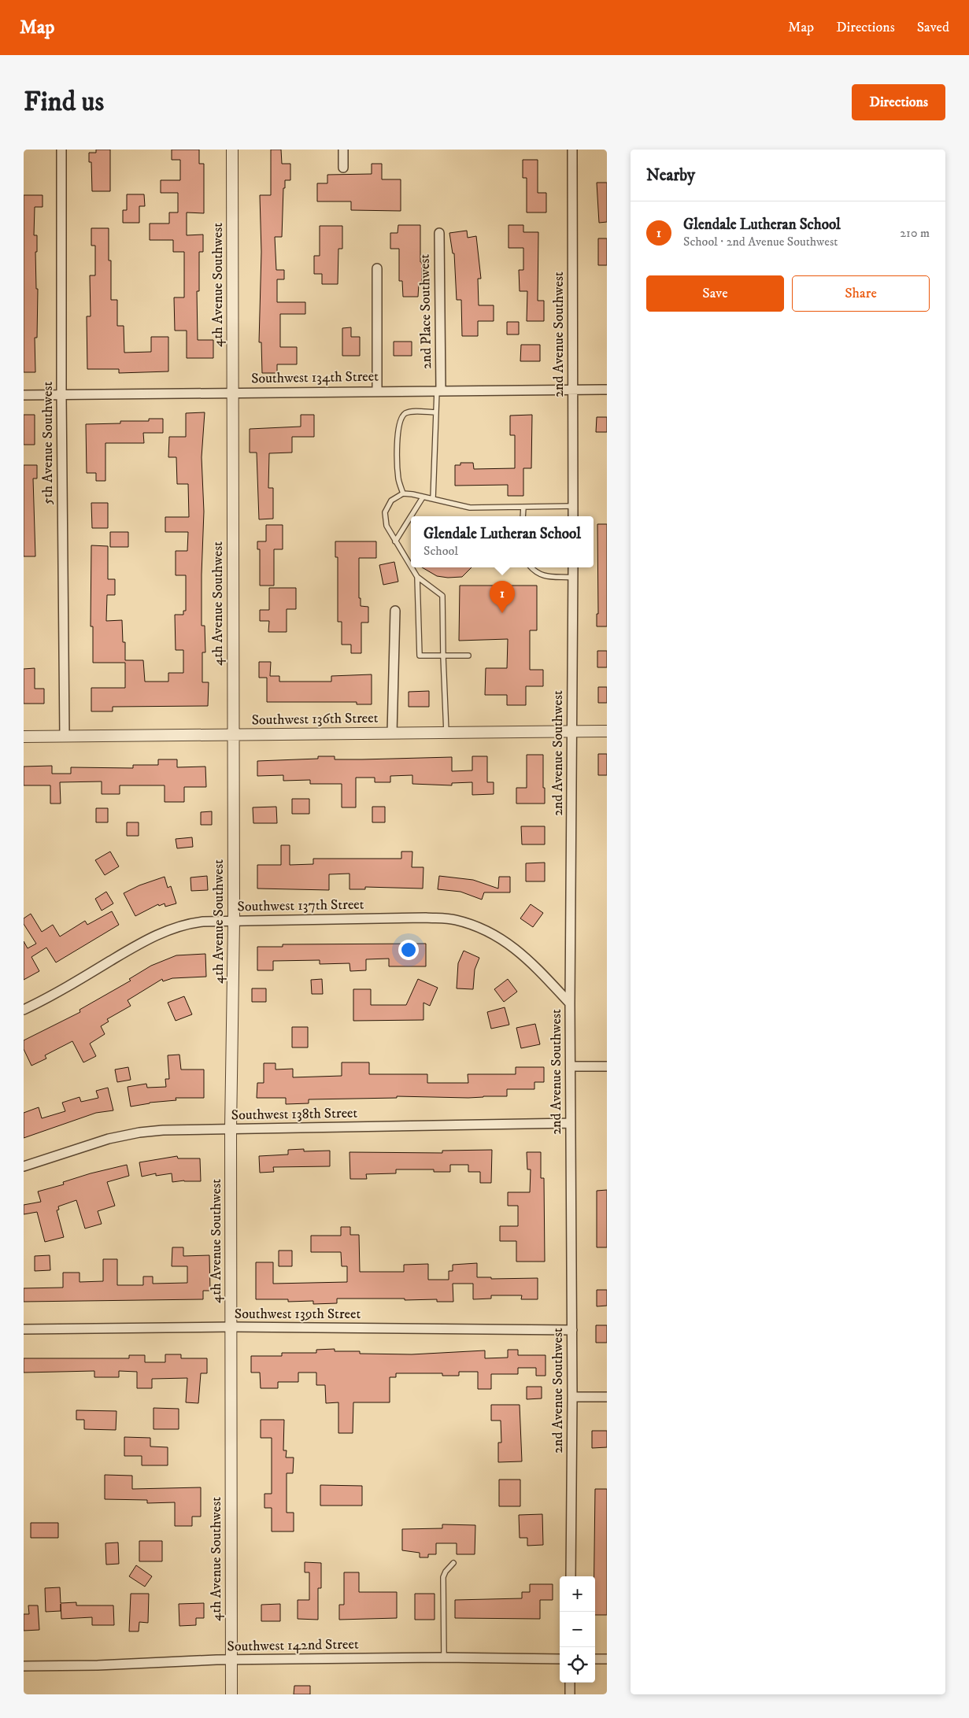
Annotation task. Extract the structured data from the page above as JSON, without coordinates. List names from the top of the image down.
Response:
{
  "streets": {
    "street": [
      "4th Avenue Southwest",
      "2nd Place Southwest",
      "2nd Avenue Southwest",
      "Southwest 134th Street",
      "5th Avenue Southwest",
      "Southwest 136th Street",
      "Southwest 137th Street",
      "Southwest 138th Street",
      "Southwest 139th Street",
      "Southwest 142nd Street"
    ]
  },
  "crossings": [
    ["4th Avenue Southwest", "Southwest 134th Street"],
    ["4th Avenue Southwest", "Southwest 136th Street"],
    ["4th Avenue Southwest", "Southwest 137th Street"],
    ["4th Avenue Southwest", "Southwest 138th Street"],
    ["4th Avenue Southwest", "Southwest 139th Street"],
    ["4th Avenue Southwest", "Southwest 142nd Street"],
    ["2nd Place Southwest", "Southwest 134th Street"],
    ["2nd Avenue Southwest", "Southwest 134th Street"],
    ["2nd Avenue Southwest", "Southwest 136th Street"],
    ["2nd Avenue Southwest", "Southwest 137th Street"],
    ["2nd Avenue Southwest", "Southwest 138th Street"],
    ["2nd Avenue Southwest", "Southwest 139th Street"],
    ["Southwest 134th Street", "5th Avenue Southwest"],
    ["5th Avenue Southwest", "Southwest 136th Street"]
  ],
  "page": {
    "header": "Map",
    "nav": ["Map", "Directions", "Saved"],
    "buttons": [
      "Directions",
      ["Save", "Share"]
    ],
    "title": "Find us",
    "heading": "Nearby",
    "list": [
      {
        "mark": "1",
        "name": "Glendale Lutheran School",
        "note": "School · 2nd Avenue Southwest",
        "value": "210 m"
      }
    ],
    "popup": ["Glendale Lutheran School", "School"],
    "pins": "1",
    "map_buttons": ["+", "−"]
  }
}
